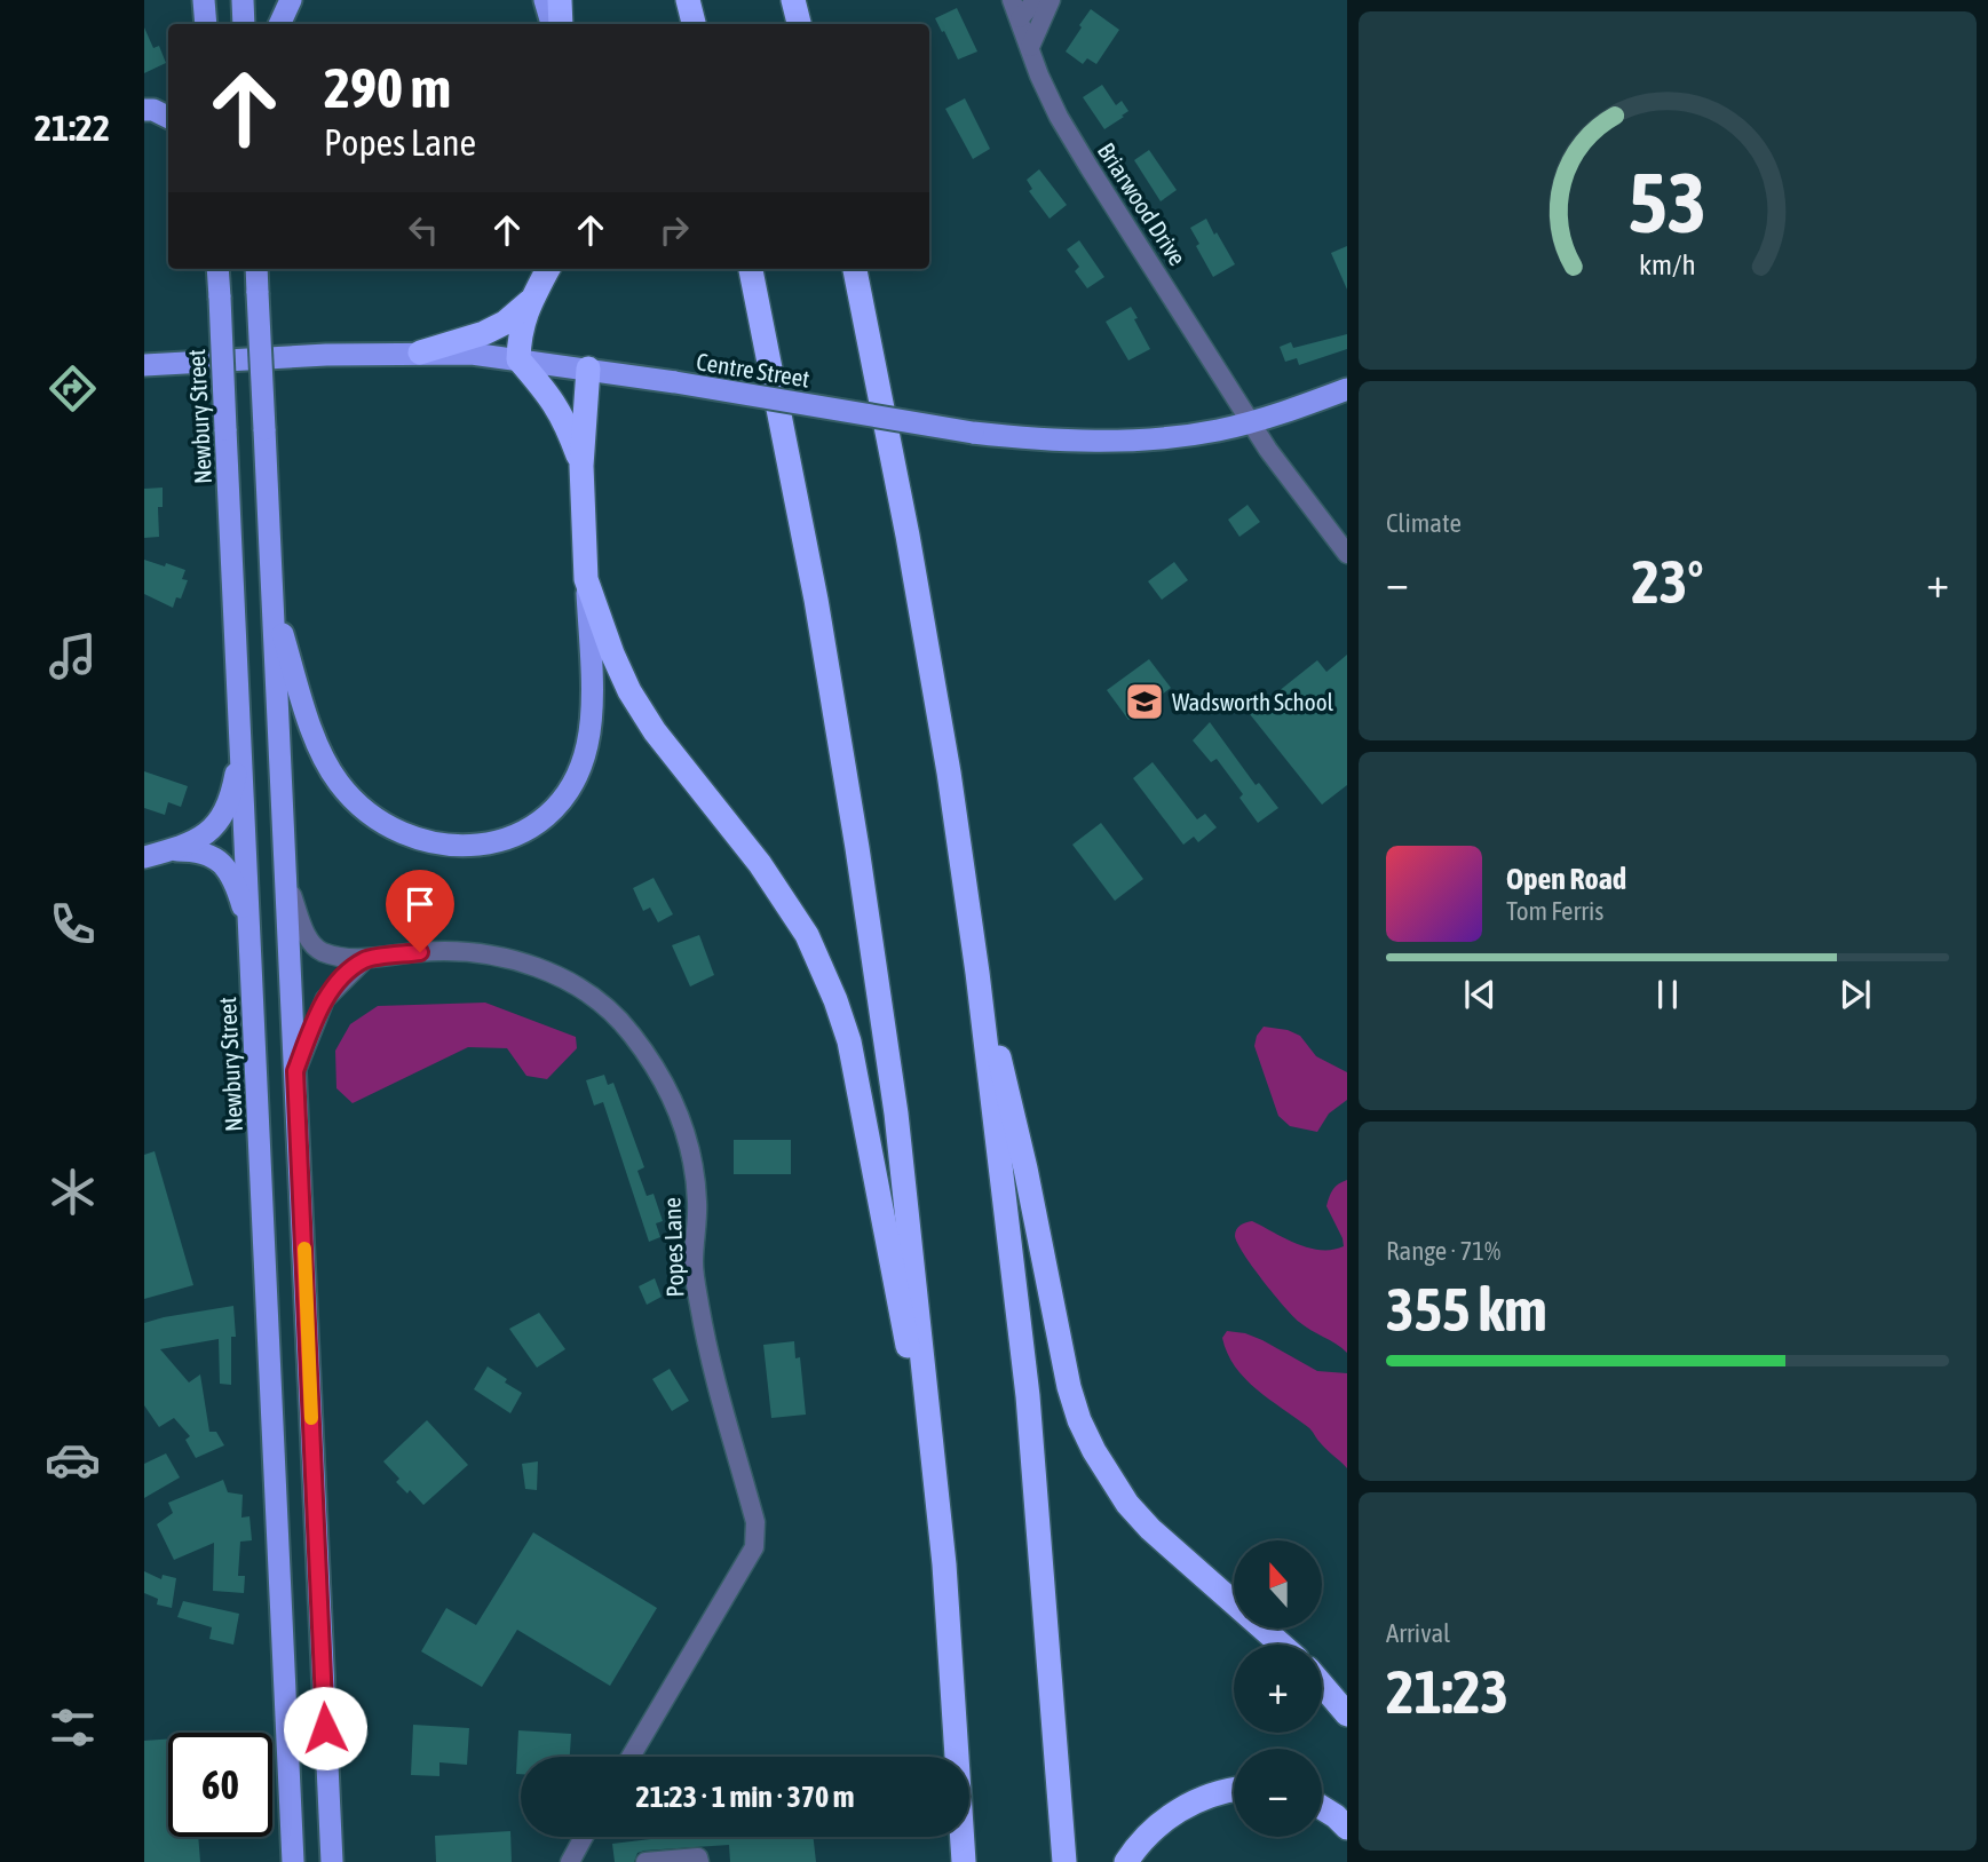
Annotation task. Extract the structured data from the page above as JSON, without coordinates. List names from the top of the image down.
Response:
{
  "streets": {
    "main road": ["Centre Street", "Newbury Street"],
    "street": ["Briarwood Drive", "Popes Lane"]
  },
  "crossings": [
    ["Briarwood Drive", "Centre Street"]
  ],
  "places": {
    "school or university": ["Wadsworth School"]
  },
  "north": "top",
  "page": {
    "tabs": "21:22",
    "turn": ["290 m", "Popes Lane"],
    "tile": [
      "Climate",
      ["Range · 71%", "355 km"],
      ["Arrival", "21:23"]
    ],
    "heat": ["−", "23°", "+"],
    "song": ["Open Road", "Tom Ferris"],
    "map_buttons": ["+", "−"],
    "limit": "60",
    "trip": "21:23 · 1 min · 370 m",
    "gauge": ["53", "km/h"]
  }
}
